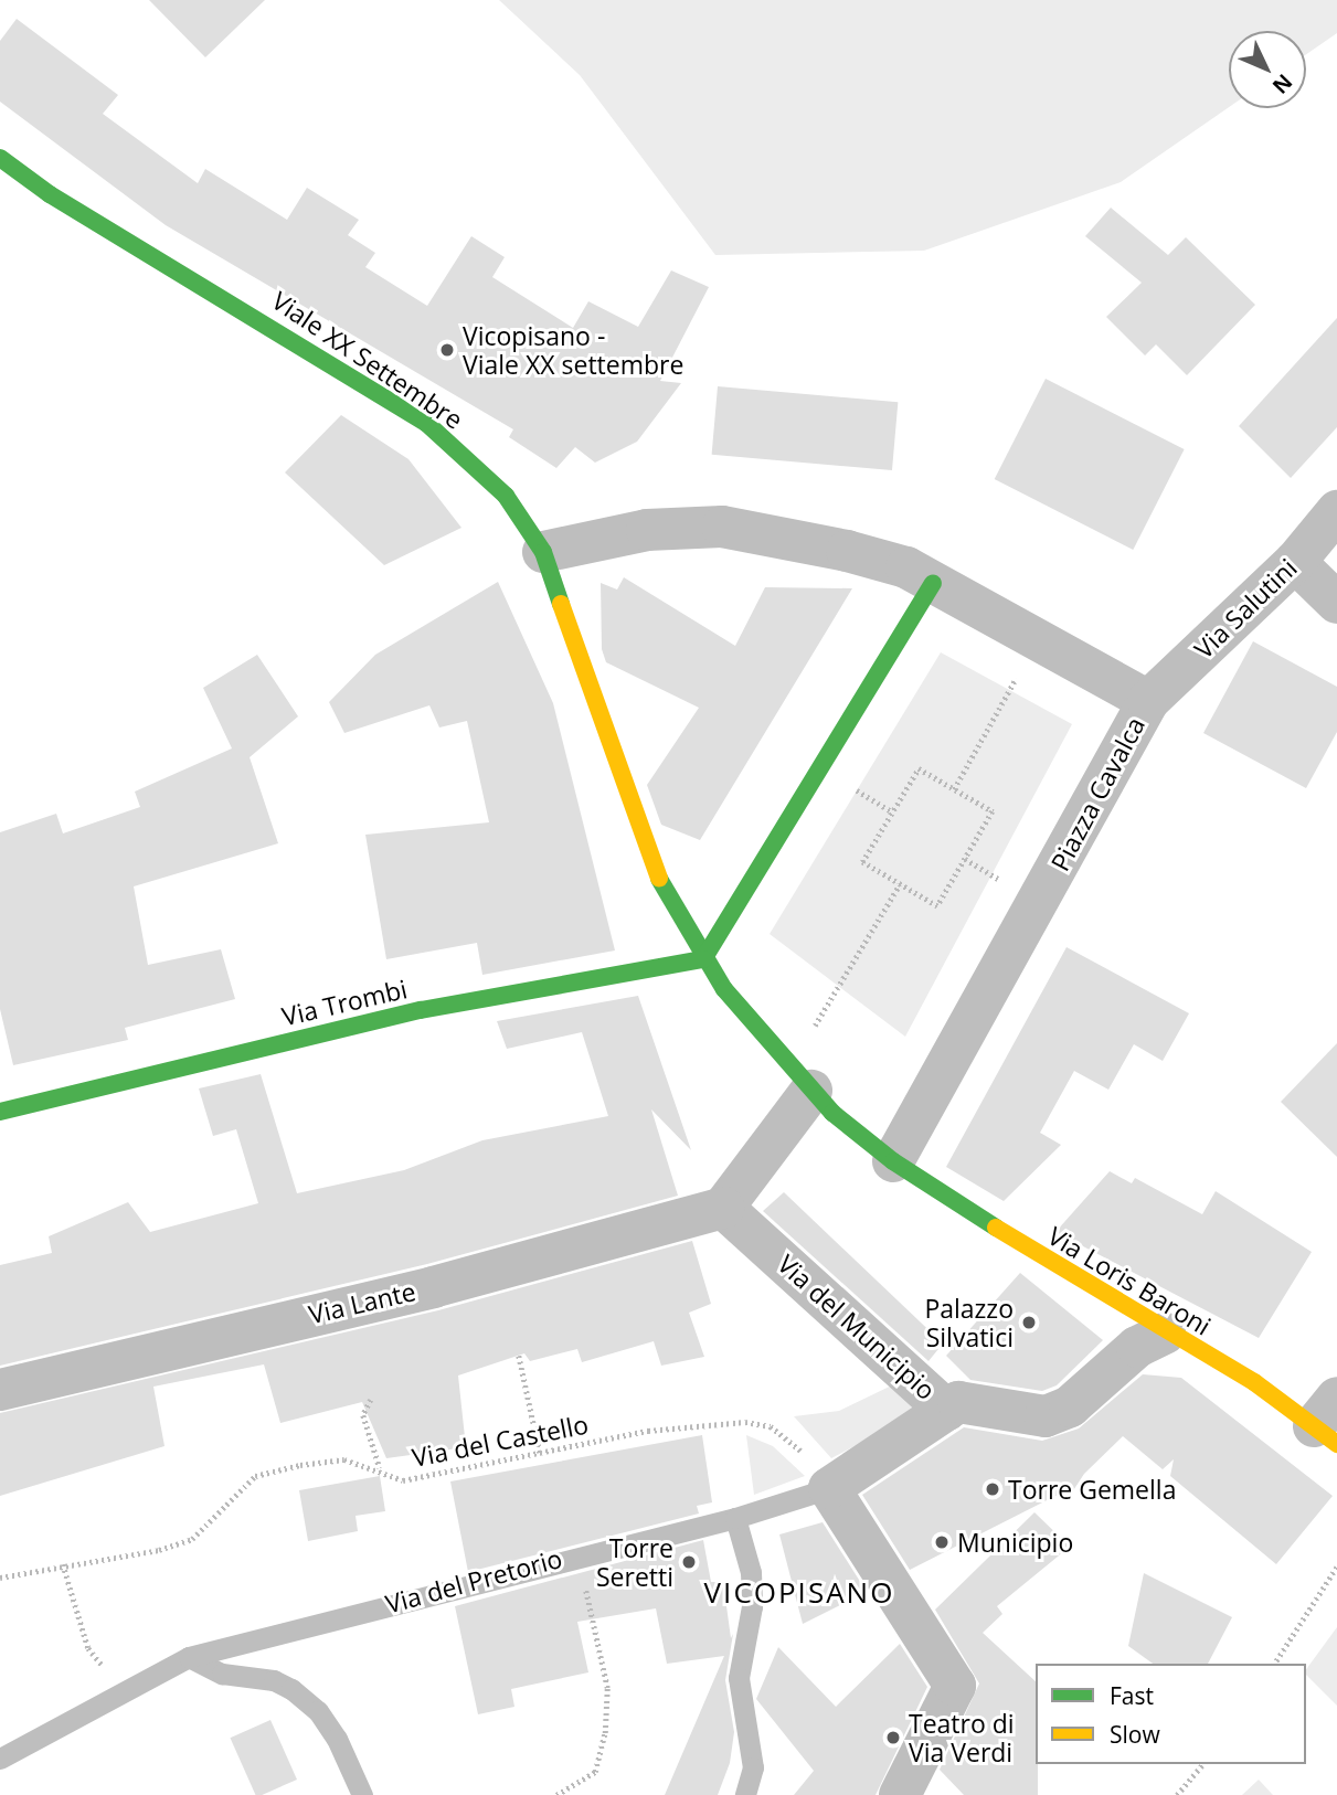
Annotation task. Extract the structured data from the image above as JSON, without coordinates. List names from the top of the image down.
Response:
{
  "streets": {
    "street": [
      "Viale XX Settembre",
      "Via Salutini",
      "Piazza Cavalca",
      "Via Trombi",
      "Via Loris Baroni",
      "Via Lante",
      "Via del Municipio",
      "Via del Pretorio"
    ],
    "path": ["Via del Castello"]
  },
  "crossings": [
    ["Viale XX Settembre", "Piazza Cavalca"],
    ["Viale XX Settembre", "Via Trombi"],
    ["Via Salutini", "Piazza Cavalca"],
    ["Piazza Cavalca", "Via Loris Baroni"],
    ["Via Loris Baroni", "Via del Municipio"],
    ["Via Lante", "Via del Municipio"],
    ["Via del Municipio", "Via del Pretorio"],
    ["Via del Castello", "Via del Pretorio"]
  ],
  "districts": ["VICOPISANO"],
  "places": [
    "Vicopisano - Viale XX settembre",
    "Palazzo Silvatici",
    "Torre Gemella",
    "Municipio",
    "Torre Seretti",
    "Teatro di Via Verdi"
  ],
  "legend": ["Fast", "Slow"],
  "north": "bottom right"
}
